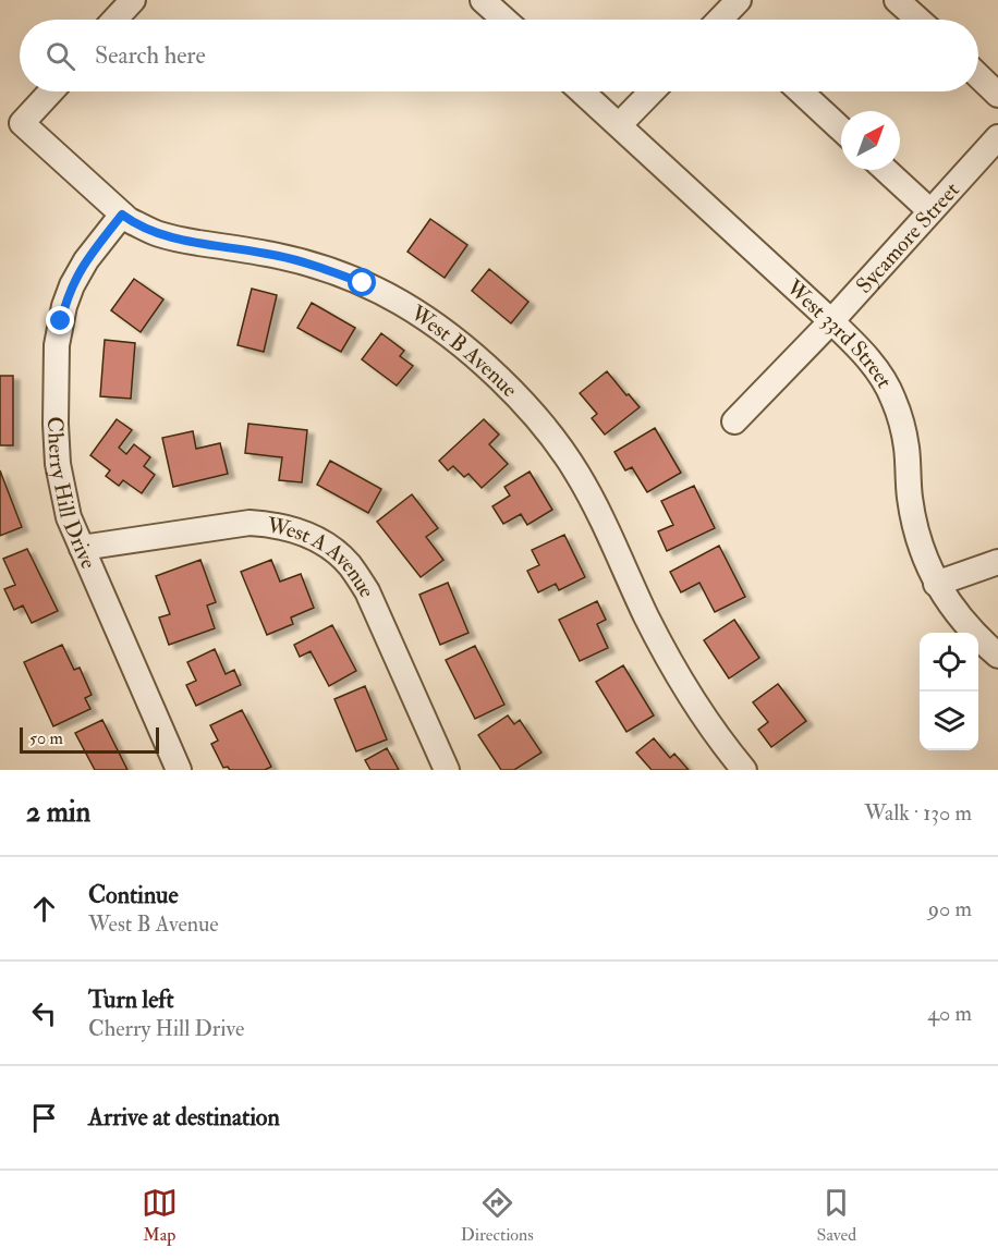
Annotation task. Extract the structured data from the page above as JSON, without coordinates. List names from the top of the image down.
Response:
{
  "streets": {
    "street": [
      "Sycamore Street",
      "West 33rd Street",
      "West B Avenue",
      "Cherry Hill Drive",
      "West A Avenue"
    ]
  },
  "crossings": [
    ["Sycamore Street", "West 33rd Street"],
    ["West B Avenue", "Cherry Hill Drive"],
    ["Cherry Hill Drive", "West A Avenue"]
  ],
  "scale_bar": "50 m",
  "north": "top right",
  "page": {
    "search": "Search here",
    "scale": "50 m",
    "heading": ["2 min", "Walk · 130 m"],
    "list": [
      ["Continue", "West B Avenue", "90 m"],
      ["Turn left", "Cherry Hill Drive", "40 m"],
      "Arrive at destination"
    ],
    "nav": ["Map", "Directions", "Saved"]
  }
}
